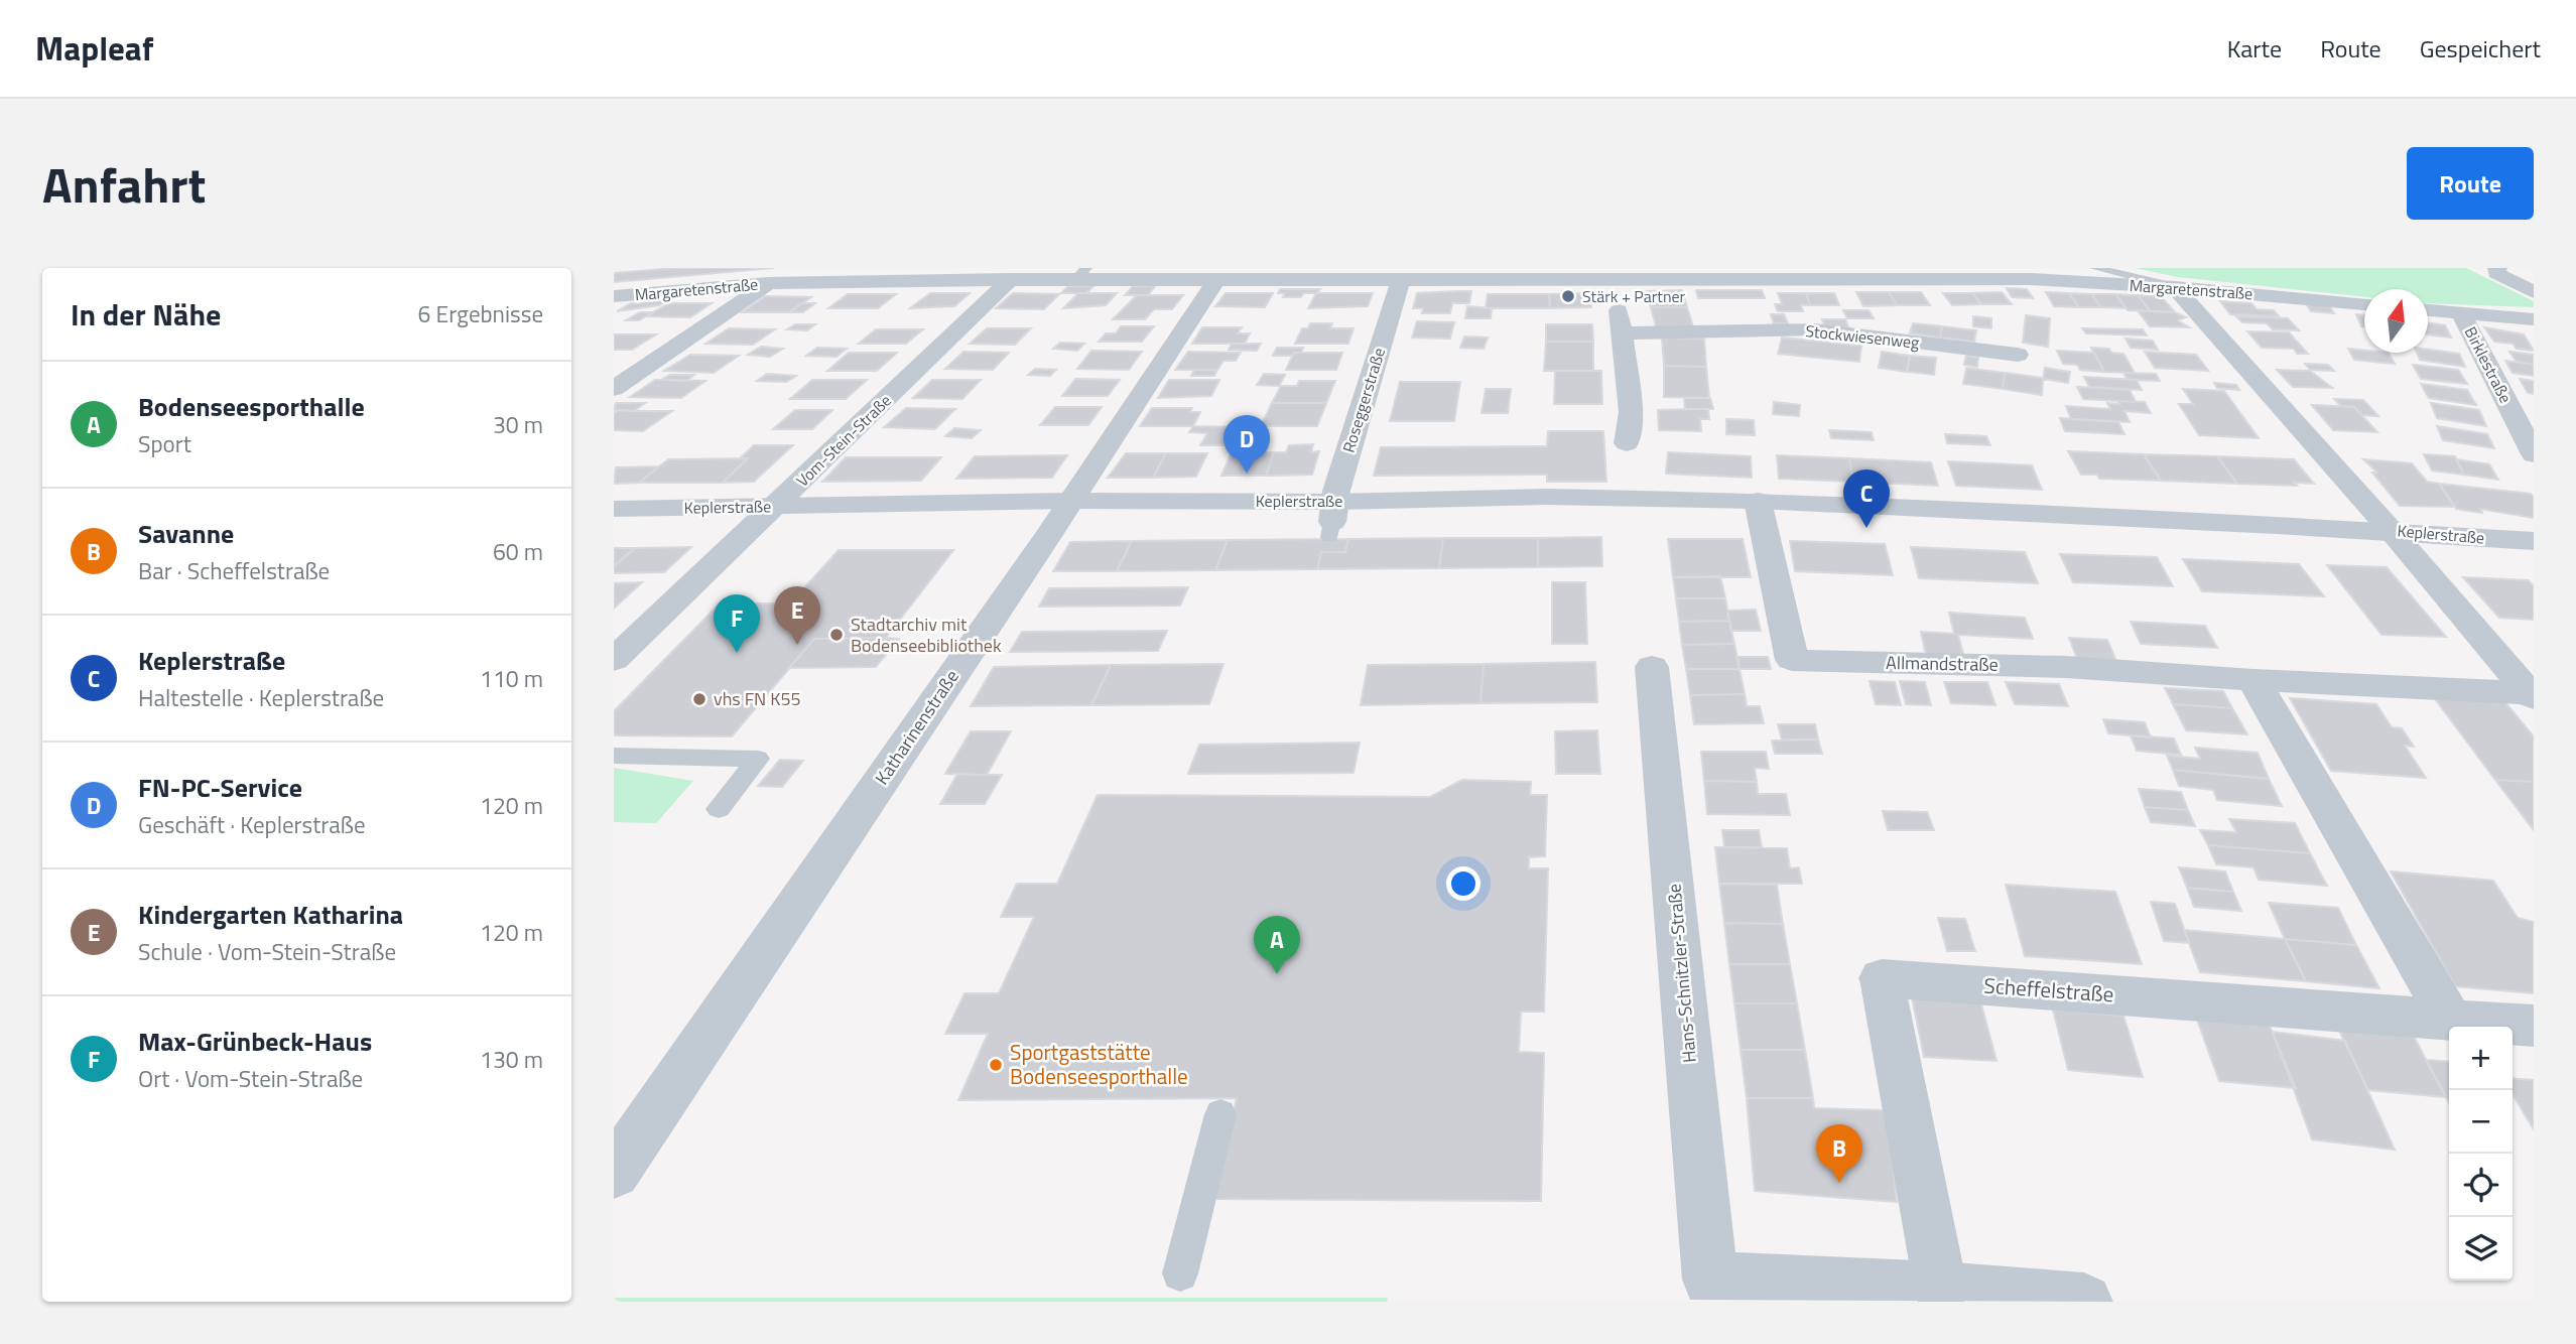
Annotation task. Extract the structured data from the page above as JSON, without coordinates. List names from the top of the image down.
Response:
{
  "streets": {
    "street": [
      "Margaretenstraße",
      "Stockwiesenweg",
      "Birklestraße",
      "Roseggerstraße",
      "Vom-Stein-Straße",
      "Keplerstraße",
      "Allmandstraße",
      "Katharinenstraße",
      "Hans-Schnitzler-Straße",
      "Scheffelstraße"
    ]
  },
  "crossings": [
    ["Margaretenstraße", "Roseggerstraße"],
    ["Margaretenstraße", "Vom-Stein-Straße"],
    ["Margaretenstraße", "Allmandstraße"],
    ["Margaretenstraße", "Katharinenstraße"],
    ["Roseggerstraße", "Keplerstraße"],
    ["Vom-Stein-Straße", "Keplerstraße"],
    ["Keplerstraße", "Allmandstraße"],
    ["Keplerstraße", "Katharinenstraße"]
  ],
  "places": [
    "Stärk + Partner",
    "Stadtarchiv mit Bodenseebibliothek",
    "vhs FN K55",
    "Sportgaststätte Bodenseesporthalle"
  ],
  "north": "top",
  "page": {
    "header": "Mapleaf",
    "nav": ["Karte", "Route", "Gespeichert"],
    "title": "Anfahrt",
    "buttons": "Route",
    "heading": ["In der Nähe", "6 Ergebnisse"],
    "list": [
      {
        "mark": "A",
        "name": "Bodenseesporthalle",
        "note": "Sport",
        "value": "30 m"
      },
      {
        "mark": "B",
        "name": "Savanne",
        "note": "Bar · Scheffelstraße",
        "value": "60 m"
      },
      {
        "mark": "C",
        "name": "Keplerstraße",
        "note": "Haltestelle · Keplerstraße",
        "value": "110 m"
      },
      {
        "mark": "D",
        "name": "FN-PC-Service",
        "note": "Geschäft · Keplerstraße",
        "value": "120 m"
      },
      {
        "mark": "E",
        "name": "Kindergarten Katharina",
        "note": "Schule · Vom-Stein-Straße",
        "value": "120 m"
      },
      {
        "mark": "F",
        "name": "Max-Grünbeck-Haus",
        "note": "Ort · Vom-Stein-Straße",
        "value": "130 m"
      }
    ],
    "pins": [
      "D",
      "C",
      "E",
      "F",
      "A",
      "B"
    ],
    "map_buttons": ["+", "−"]
  }
}
